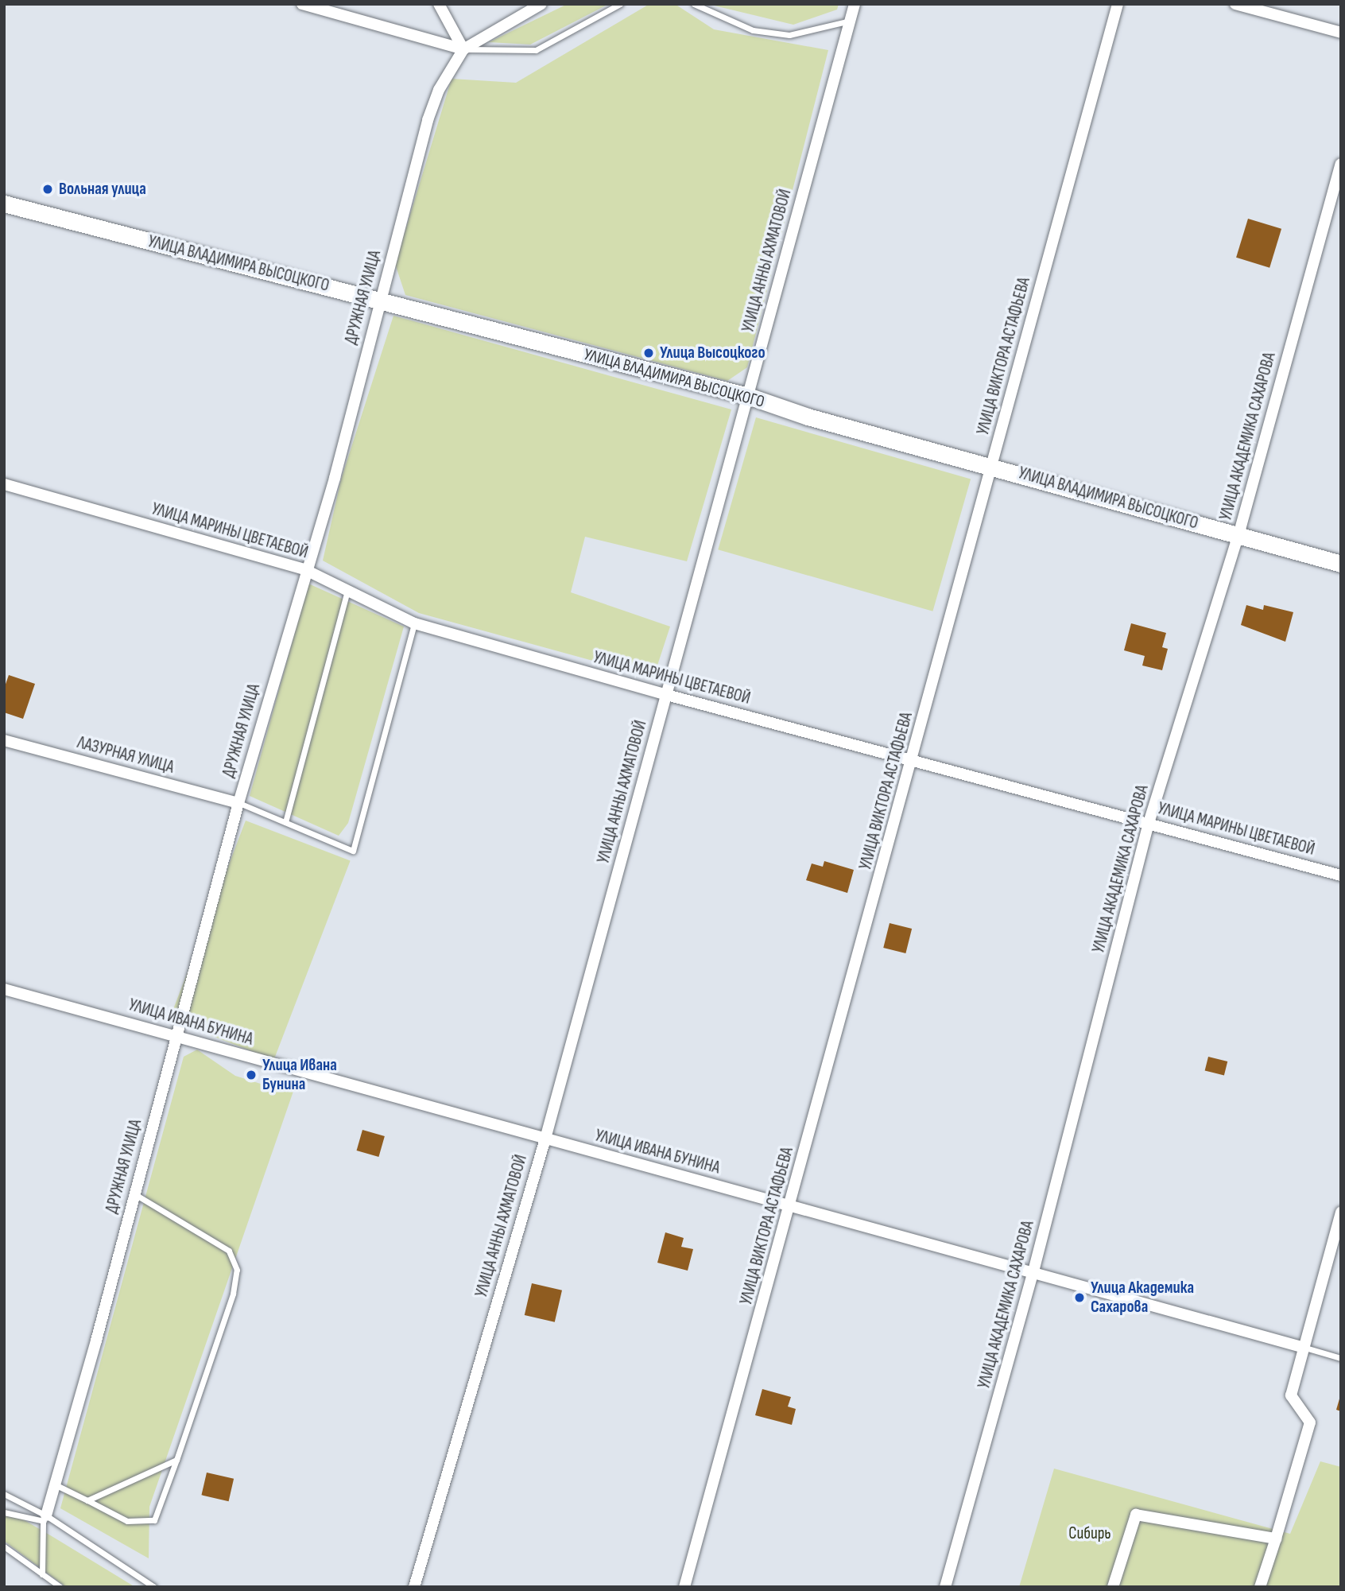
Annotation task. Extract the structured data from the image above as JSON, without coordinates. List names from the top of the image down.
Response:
{
  "streets": {
    "street": [
      "УЛИЦА АННЫ АХМАТОВОЙ",
      "УЛИЦА ВЛАДИМИРА ВЫСОЦКОГО",
      "ДРУЖНАЯ УЛИЦА",
      "УЛИЦА ВИКТОРА АСТАФЬЕВА",
      "УЛИЦА АКАДЕМИКА САХАРОВА",
      "УЛИЦА МАРИНЫ ЦВЕТАЕВОЙ",
      "ЛАЗУРНАЯ УЛИЦА",
      "УЛИЦА ИВАНА БУНИНА"
    ]
  },
  "crossings": [
    ["УЛИЦА АННЫ АХМАТОВОЙ", "УЛИЦА ВЛАДИМИРА ВЫСОЦКОГО"],
    ["УЛИЦА АННЫ АХМАТОВОЙ", "УЛИЦА МАРИНЫ ЦВЕТАЕВОЙ"],
    ["УЛИЦА АННЫ АХМАТОВОЙ", "УЛИЦА ИВАНА БУНИНА"],
    ["УЛИЦА ВЛАДИМИРА ВЫСОЦКОГО", "ДРУЖНАЯ УЛИЦА"],
    ["УЛИЦА ВЛАДИМИРА ВЫСОЦКОГО", "УЛИЦА ВИКТОРА АСТАФЬЕВА"],
    ["УЛИЦА ВЛАДИМИРА ВЫСОЦКОГО", "УЛИЦА АКАДЕМИКА САХАРОВА"],
    ["ДРУЖНАЯ УЛИЦА", "УЛИЦА МАРИНЫ ЦВЕТАЕВОЙ"],
    ["ДРУЖНАЯ УЛИЦА", "ЛАЗУРНАЯ УЛИЦА"],
    ["ДРУЖНАЯ УЛИЦА", "УЛИЦА ИВАНА БУНИНА"],
    ["УЛИЦА ВИКТОРА АСТАФЬЕВА", "УЛИЦА МАРИНЫ ЦВЕТАЕВОЙ"],
    ["УЛИЦА ВИКТОРА АСТАФЬЕВА", "УЛИЦА ИВАНА БУНИНА"],
    ["УЛИЦА АКАДЕМИКА САХАРОВА", "УЛИЦА МАРИНЫ ЦВЕТАЕВОЙ"],
    ["УЛИЦА АКАДЕМИКА САХАРОВА", "УЛИЦА ИВАНА БУНИНА"]
  ],
  "parks": ["Сибирь"],
  "places": [
    "Вольная улица",
    "Улица Высоцкого",
    "Улица Ивана Бунина",
    "Улица Академика Сахарова"
  ]
}
